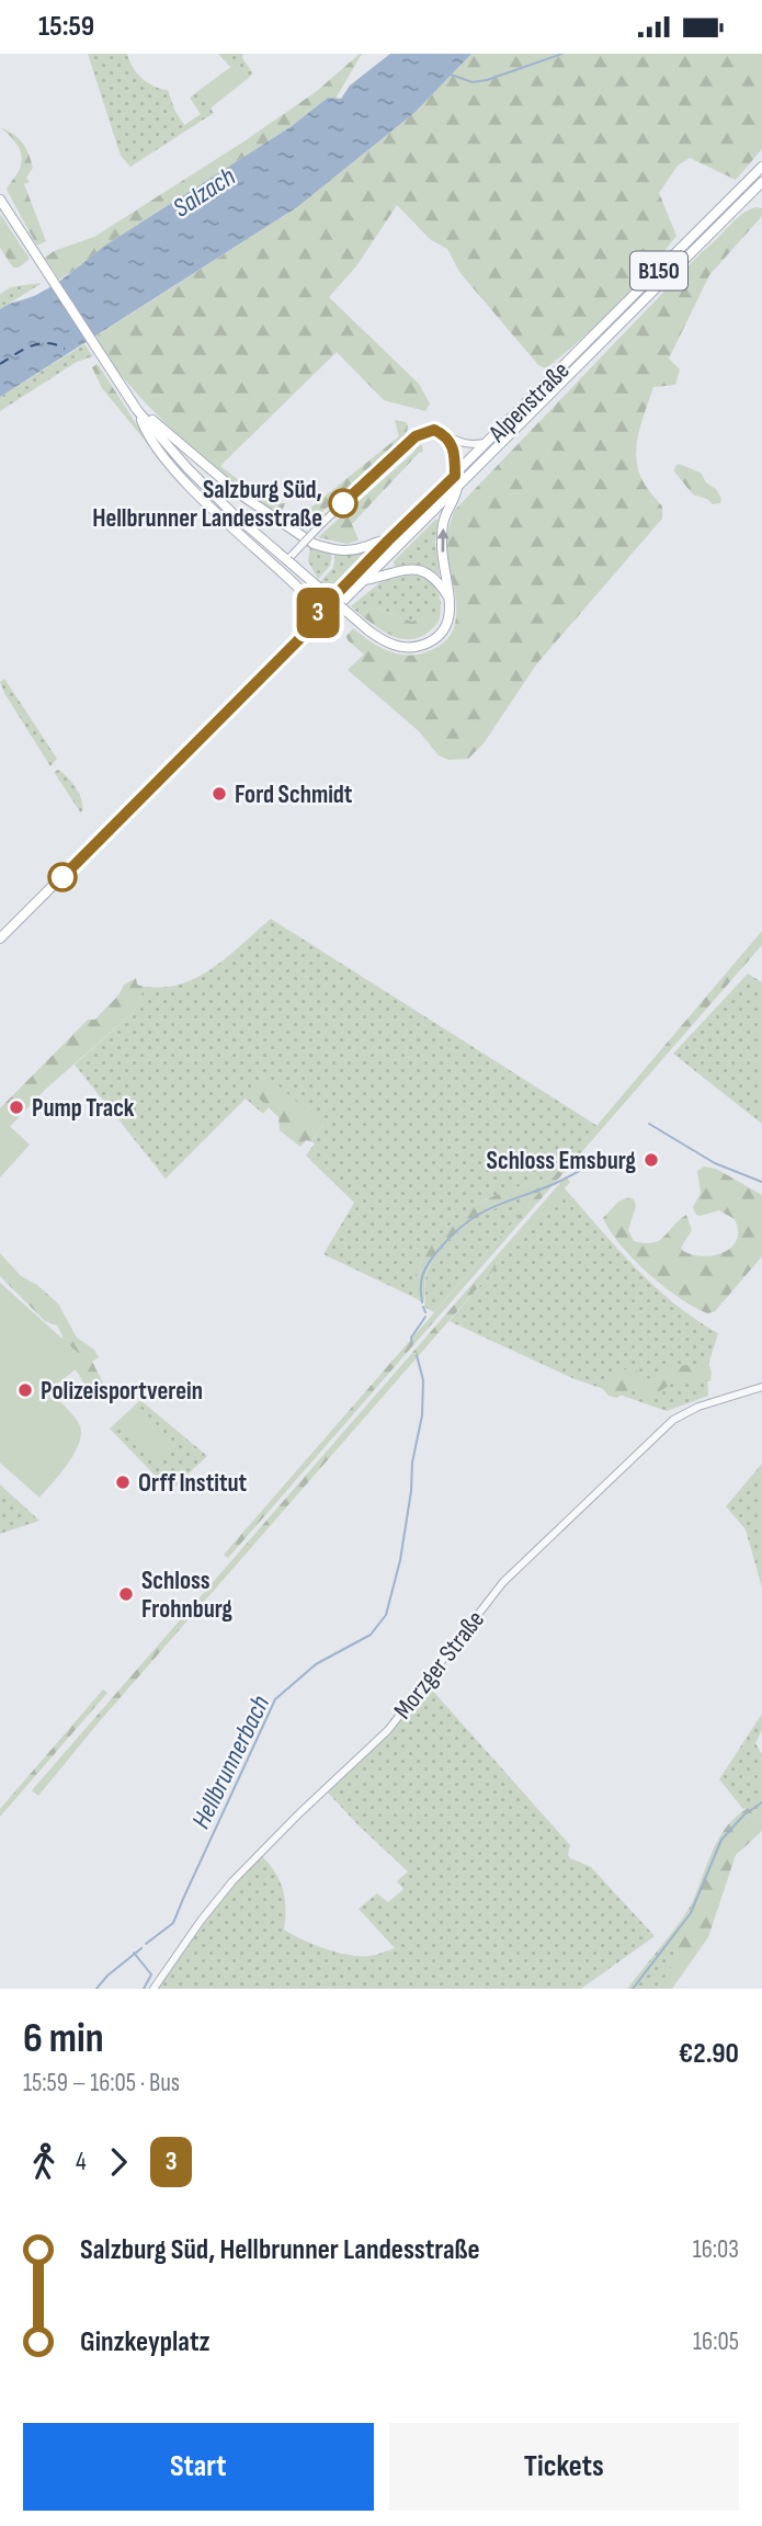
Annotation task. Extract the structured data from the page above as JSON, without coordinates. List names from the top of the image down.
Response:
{
  "streets": {
    "main road": ["B150", "Alpenstraße"],
    "street": ["Morzger Straße"]
  },
  "water": ["Salzach", "Hellbrunnerbach"],
  "places": [
    "Salzburg Süd, Hellbrunner Landesstraße",
    "Ford Schmidt",
    "Pump Track",
    "Schloss Emsburg",
    "Polizeisportverein",
    "Orff Institut",
    "Schloss Frohnburg"
  ],
  "lines": ["bus line 3"],
  "page": {
    "status": "15:59",
    "on_map": "3",
    "heading": ["6 min", "15:59 – 16:05 · Bus", "€2.90"],
    "legs": ["4", "3"],
    "list": [
      {
        "name": "Salzburg Süd, Hellbrunner Landesstraße",
        "value": "16:03"
      },
      {
        "name": "Ginzkeyplatz",
        "value": "16:05"
      }
    ],
    "buttons": ["Start", "Tickets"]
  }
}
